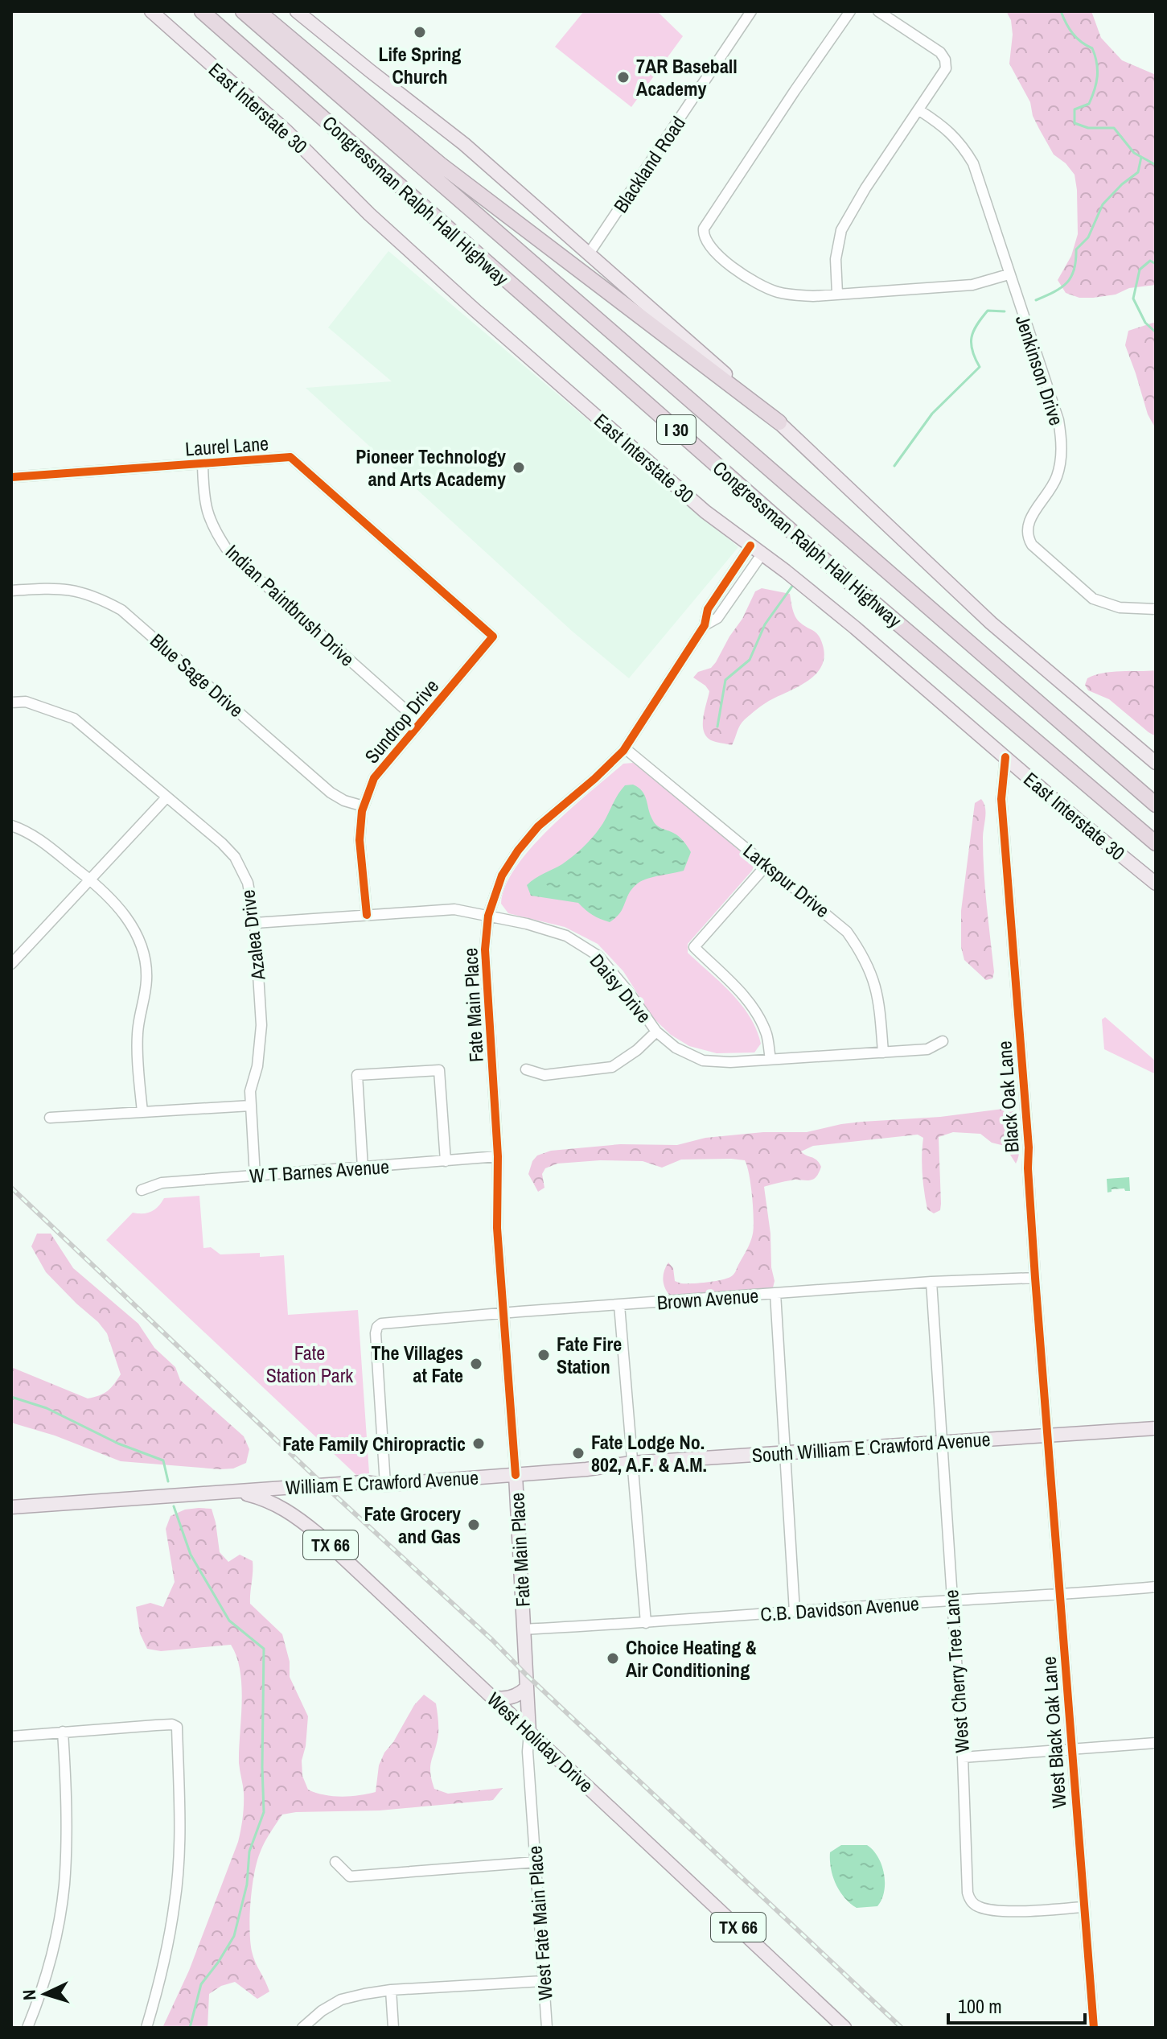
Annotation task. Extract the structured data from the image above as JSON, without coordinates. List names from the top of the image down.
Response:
{
  "streets": {
    "highway": ["Congressman Ralph Hall Highway", "I 30"],
    "main road": [
      "East Interstate 30",
      "Fate Main Place",
      "South William E Crawford Avenue",
      "William E Crawford Avenue",
      "TX 66",
      "West Holiday Drive"
    ],
    "street": [
      "Blackland Road",
      "Jenkinson Drive",
      "Laurel Lane",
      "Indian Paintbrush Drive",
      "Blue Sage Drive",
      "Sundrop Drive",
      "Larkspur Drive",
      "Azalea Drive",
      "Daisy Drive",
      "Black Oak Lane",
      "W T Barnes Avenue",
      "Brown Avenue",
      "C.B. Davidson Avenue",
      "West Cherry Tree Lane",
      "West Black Oak Lane",
      "West Fate Main Place"
    ]
  },
  "crossings": [
    ["East Interstate 30", "Fate Main Place"],
    ["East Interstate 30", "Black Oak Lane"],
    ["Laurel Lane", "Indian Paintbrush Drive"],
    ["Laurel Lane", "Sundrop Drive"],
    ["Indian Paintbrush Drive", "Sundrop Drive"],
    ["Blue Sage Drive", "Sundrop Drive"],
    ["Sundrop Drive", "Daisy Drive"],
    ["Larkspur Drive", "Daisy Drive"],
    ["Larkspur Drive", "Fate Main Place"],
    ["Azalea Drive", "Daisy Drive"],
    ["Azalea Drive", "W T Barnes Avenue"],
    ["Daisy Drive", "Fate Main Place"],
    ["Fate Main Place", "W T Barnes Avenue"],
    ["Fate Main Place", "Brown Avenue"],
    ["Fate Main Place", "William E Crawford Avenue"],
    ["Fate Main Place", "C.B. Davidson Avenue"],
    ["Fate Main Place", "West Holiday Drive"],
    ["Fate Main Place", "West Fate Main Place"],
    ["Black Oak Lane", "Brown Avenue"],
    ["Black Oak Lane", "South William E Crawford Avenue"],
    ["Black Oak Lane", "West Black Oak Lane"],
    ["Brown Avenue", "William E Crawford Avenue"],
    ["Brown Avenue", "West Cherry Tree Lane"],
    ["South William E Crawford Avenue", "William E Crawford Avenue"],
    ["South William E Crawford Avenue", "West Cherry Tree Lane"],
    ["South William E Crawford Avenue", "West Black Oak Lane"],
    ["William E Crawford Avenue", "TX 66"],
    ["William E Crawford Avenue", "West Holiday Drive"],
    ["TX 66", "West Holiday Drive"],
    ["C.B. Davidson Avenue", "West Cherry Tree Lane"],
    ["C.B. Davidson Avenue", "West Black Oak Lane"],
    ["West Cherry Tree Lane", "West Black Oak Lane"]
  ],
  "parks": ["Fate Station Park"],
  "places": [
    "Life Spring Church",
    "7AR Baseball Academy",
    "Pioneer Technology and Arts Academy",
    "Fate Fire Station",
    "The Villages at Fate",
    "Fate Family Chiropractic",
    "Fate Lodge No. 802, A.F. & A.M.",
    "Fate Grocery and Gas",
    "Choice Heating & Air Conditioning"
  ],
  "scale_bar": "100 m",
  "north": "left"
}
